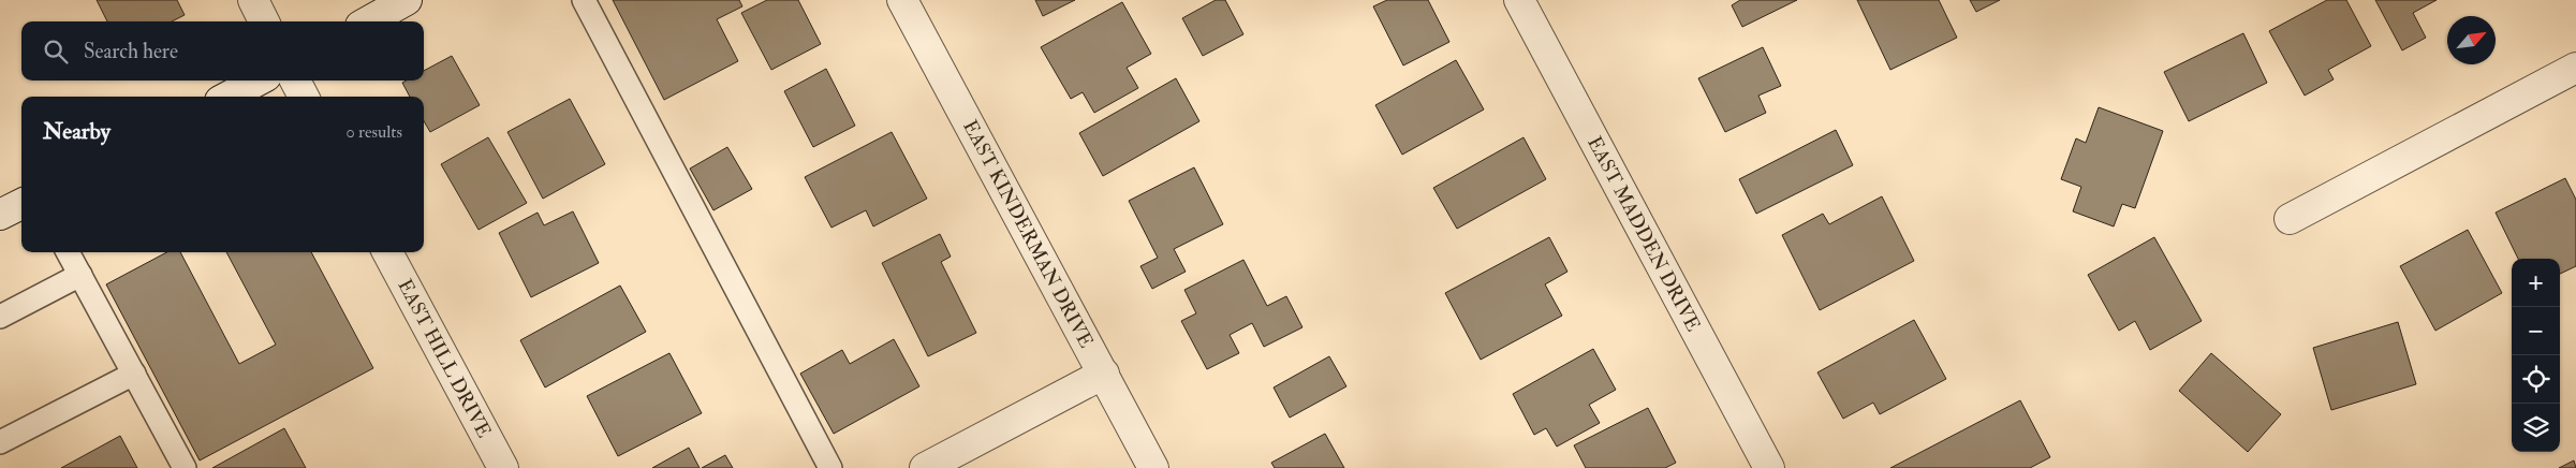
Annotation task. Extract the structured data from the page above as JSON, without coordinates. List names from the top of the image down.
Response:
{
  "streets": {
    "street": ["EAST KINDERMAN DRIVE", "EAST MADDEN DRIVE", "EAST HILL DRIVE"]
  },
  "north": "top right",
  "page": {
    "search": "Search here",
    "heading": ["Nearby", "0 results"],
    "map_buttons": ["+", "−"]
  }
}
